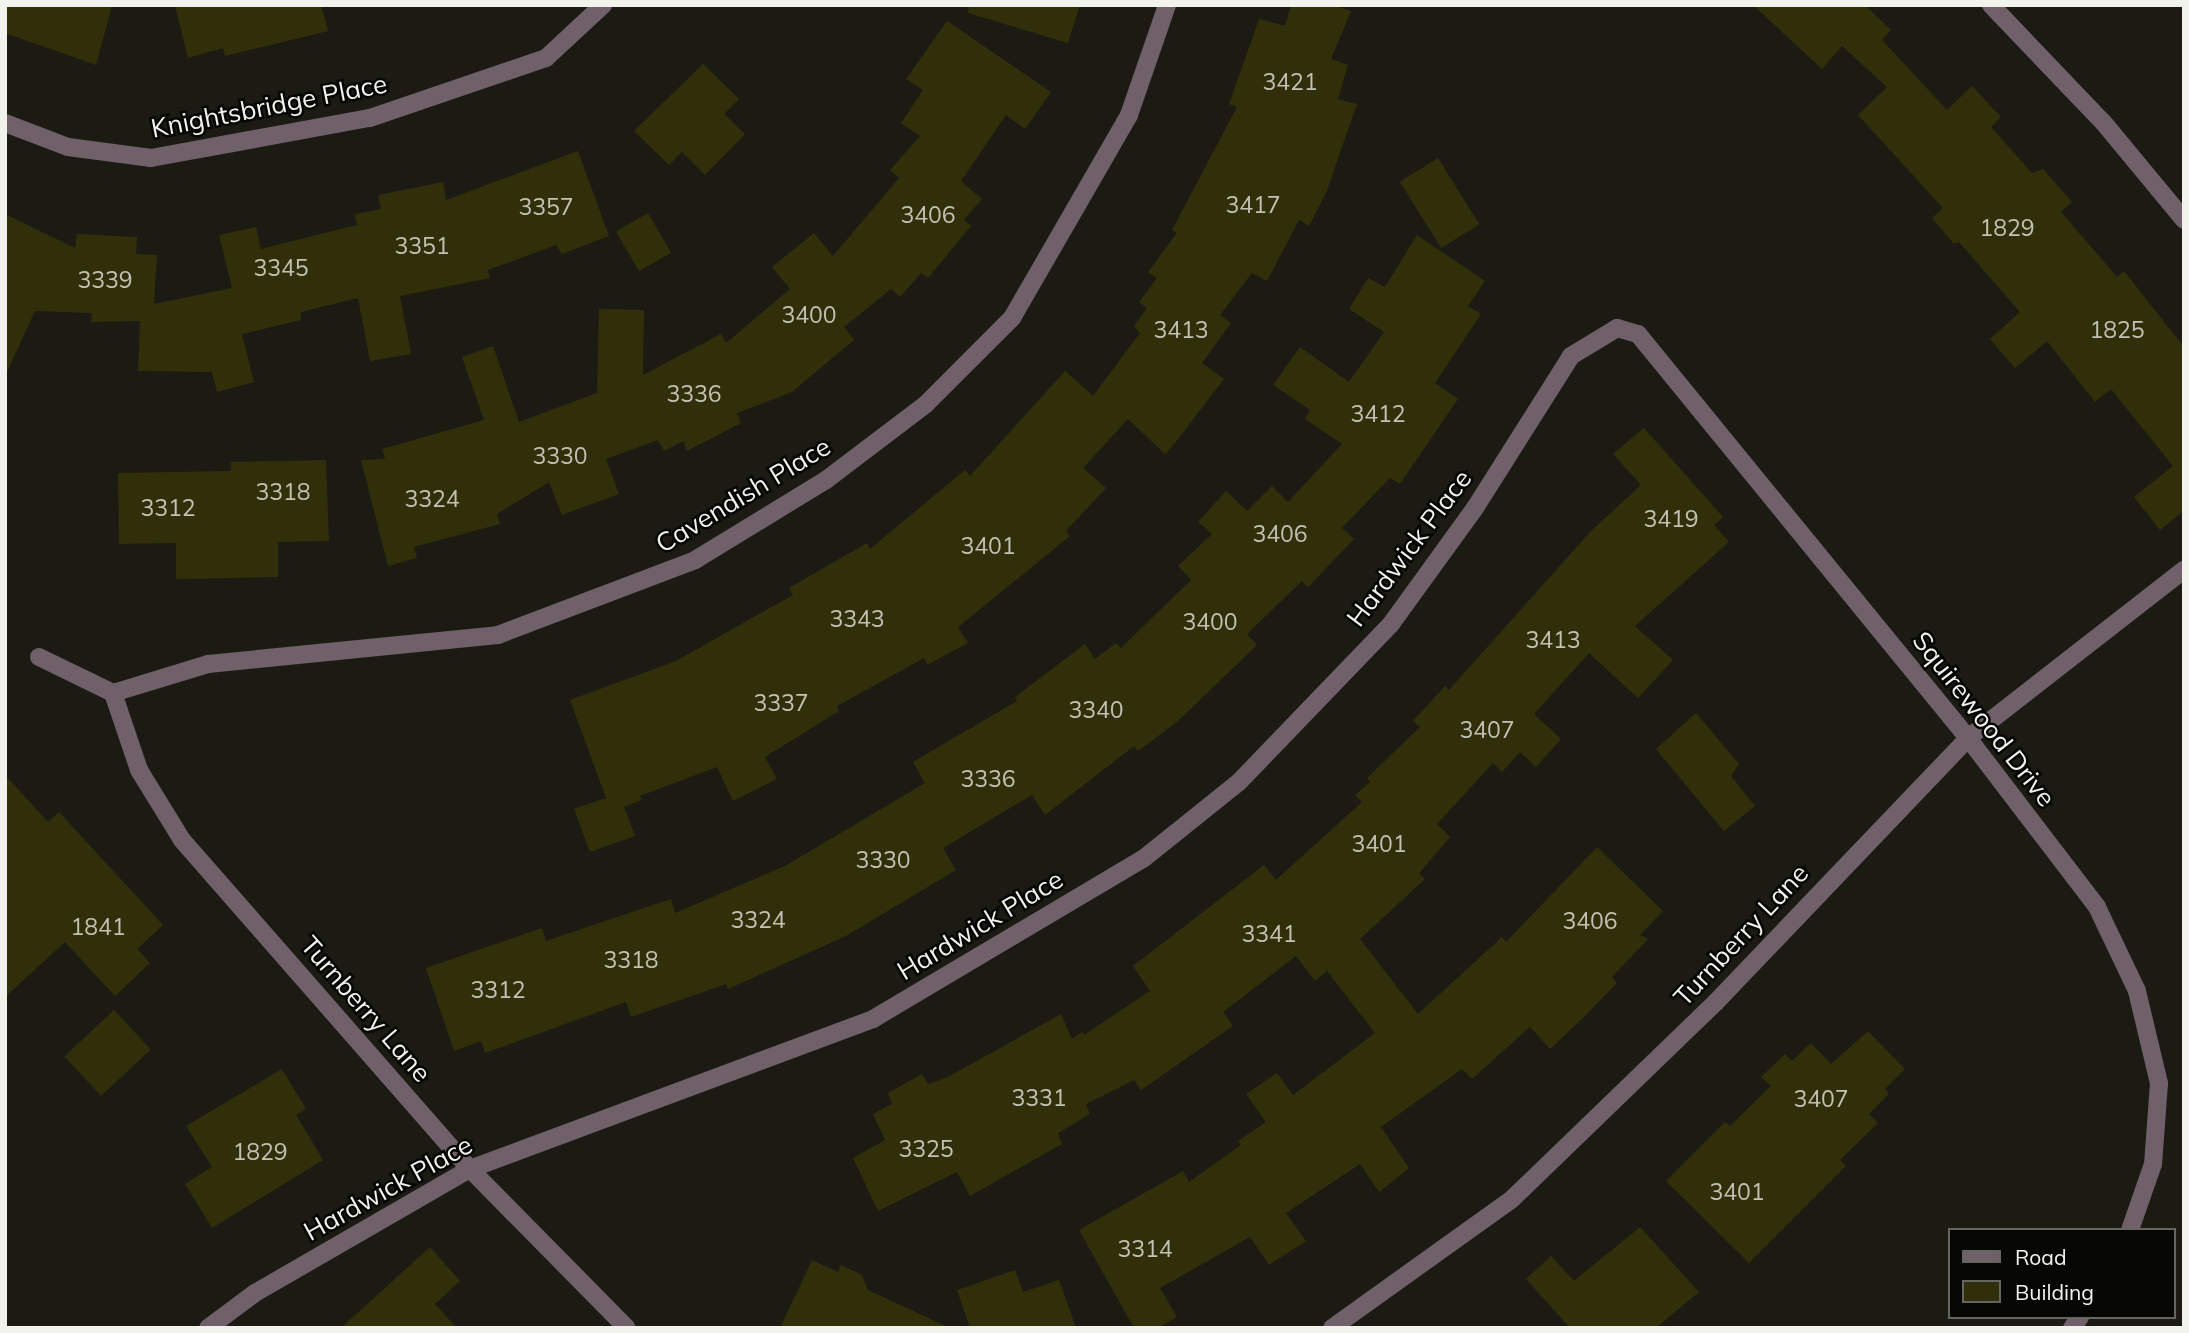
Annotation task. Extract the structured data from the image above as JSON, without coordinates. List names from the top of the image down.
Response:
{
  "streets": {
    "street": [
      "Knightsbridge Place",
      "Cavendish Place",
      "Hardwick Place",
      "Squirewood Drive",
      "Turnberry Lane"
    ]
  },
  "crossings": [
    ["Cavendish Place", "Turnberry Lane"],
    ["Hardwick Place", "Squirewood Drive"],
    ["Hardwick Place", "Turnberry Lane"],
    ["Squirewood Drive", "Turnberry Lane"]
  ],
  "house_numbers": [
    "3421",
    "3417",
    "3357",
    "3406",
    "1829",
    "3351",
    "3345",
    "3339",
    "3400",
    "3413",
    "1825",
    "3336",
    "3412",
    "3330",
    "3318",
    "3324",
    "3312",
    "3419",
    "3406",
    "3401",
    "3343",
    "3400",
    "3413",
    "3337",
    "3340",
    "3407",
    "3336",
    "3401",
    "3330",
    "3324",
    "3406",
    "1841",
    "3341",
    "3318",
    "3312",
    "3331",
    "3407",
    "3325",
    "1829",
    "3401",
    "3314"
  ],
  "legend": ["Road", "Building"]
}
